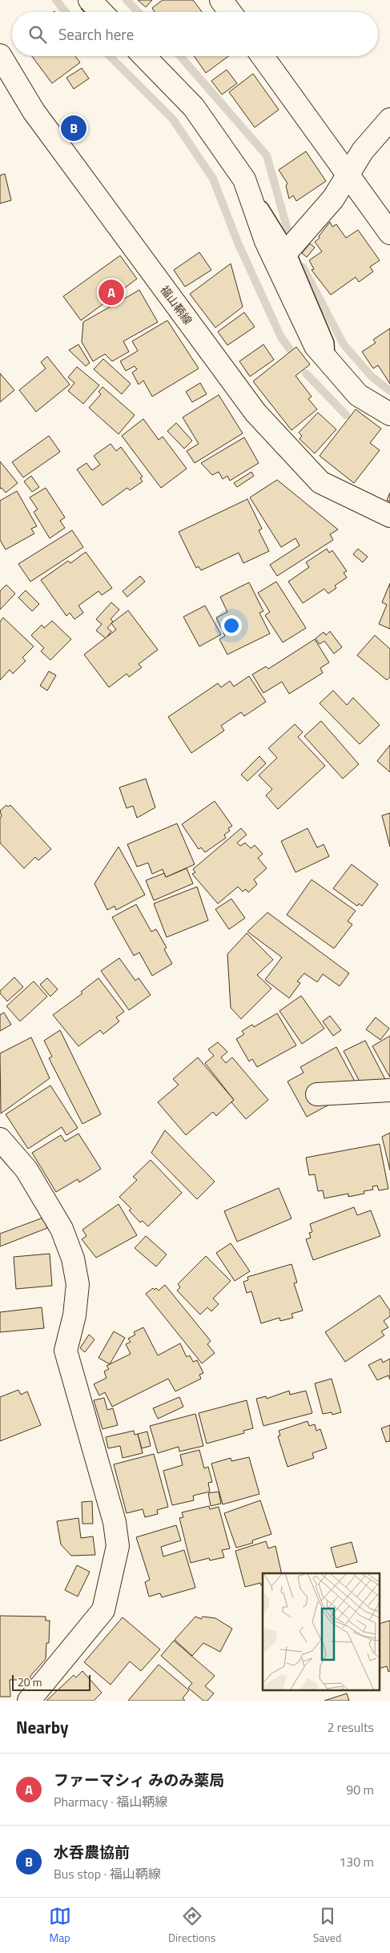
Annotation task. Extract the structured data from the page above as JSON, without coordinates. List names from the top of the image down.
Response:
{
  "streets": {
    "street": ["福山鞆線"]
  },
  "scale_bar": "20 m",
  "page": {
    "search": "Search here",
    "pins": ["B", "A"],
    "scale": "20 m",
    "heading": ["Nearby", "2 results"],
    "list": [
      {
        "mark": "A",
        "name": "ファーマシィ みのみ薬局",
        "note": "Pharmacy · 福山鞆線",
        "value": "90 m"
      },
      {
        "mark": "B",
        "name": "水呑農協前",
        "note": "Bus stop · 福山鞆線",
        "value": "130 m"
      }
    ],
    "nav": ["Map", "Directions", "Saved"]
  }
}
